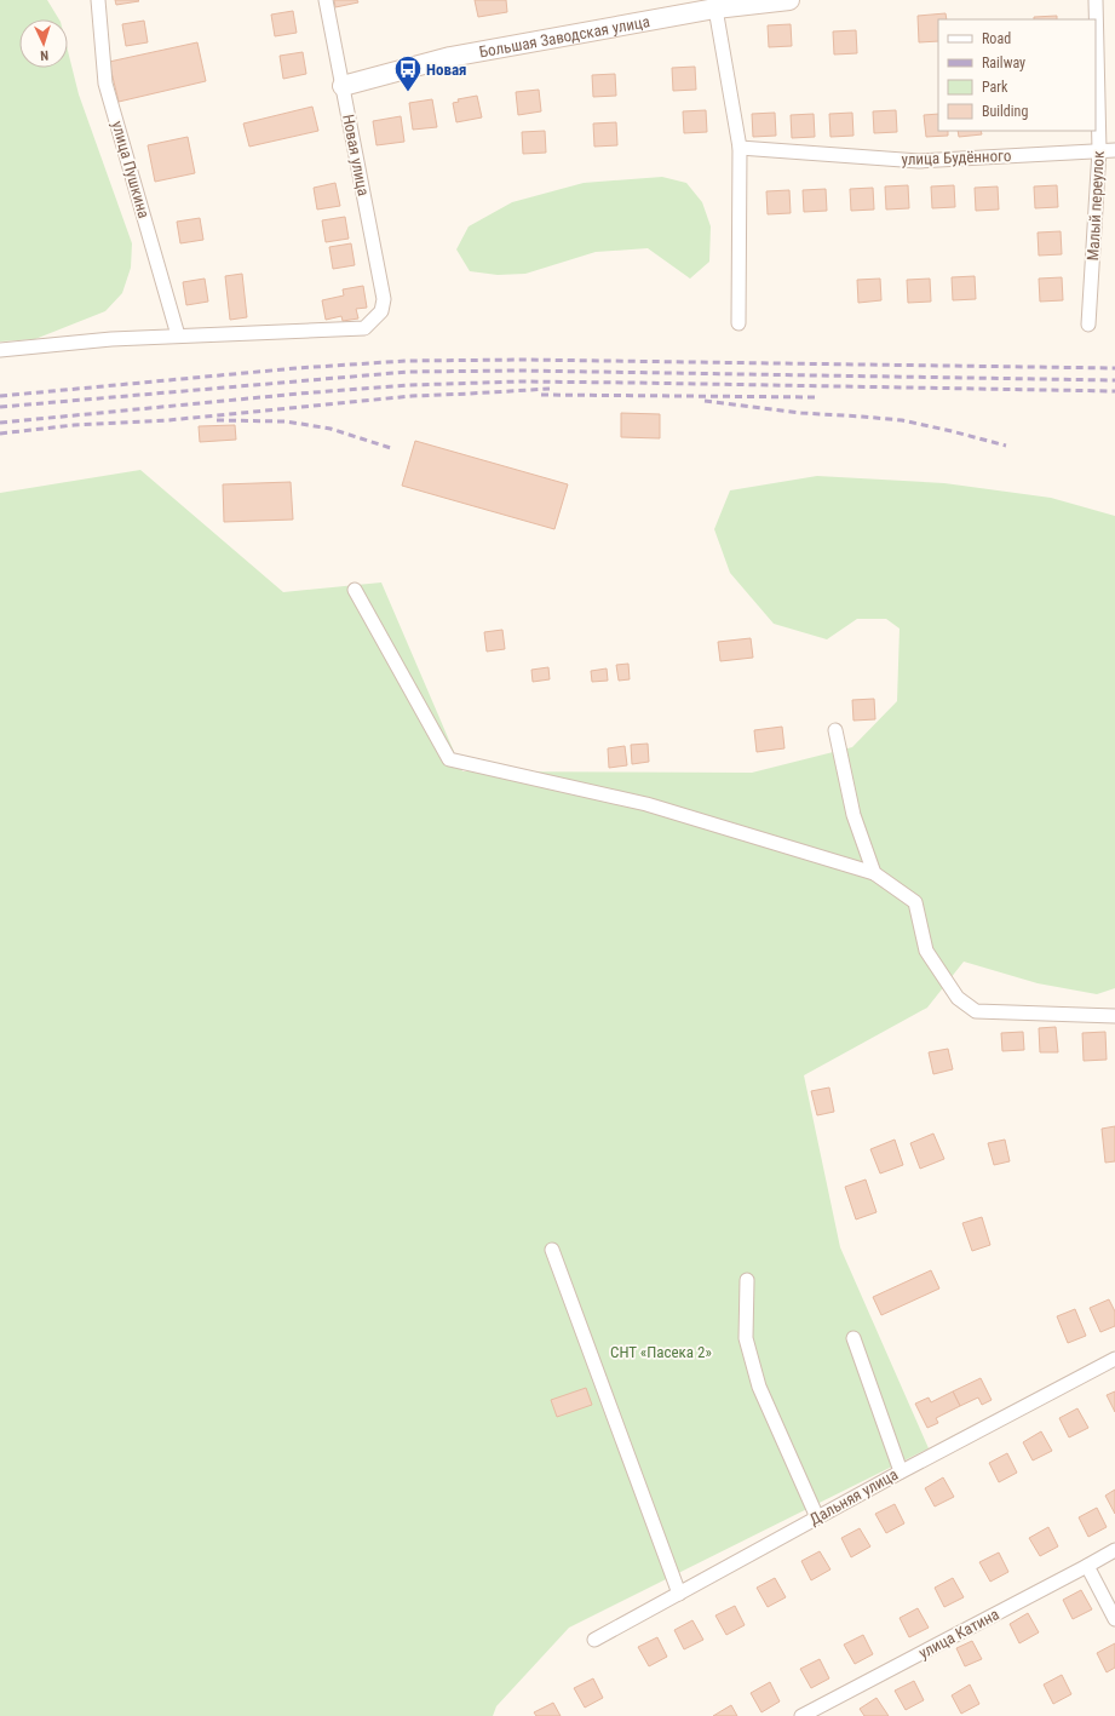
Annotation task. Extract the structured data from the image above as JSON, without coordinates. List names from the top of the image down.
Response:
{
  "streets": {
    "street": [
      "Большая Заводская улица",
      "Новая улица",
      "улица Будённого",
      "улица Пушкина",
      "Малый переулок",
      "Дальняя улица",
      "улица Катина"
    ]
  },
  "crossings": [
    ["Большая Заводская улица", "Новая улица"],
    ["Новая улица", "улица Пушкина"],
    ["улица Будённого", "Малый переулок"]
  ],
  "parks": ["СНТ «Пасека 2»"],
  "places": {
    "bus stop": ["Новая"]
  },
  "legend": [
    "Road",
    "Railway",
    "Park",
    "Building"
  ],
  "north": "bottom"
}
